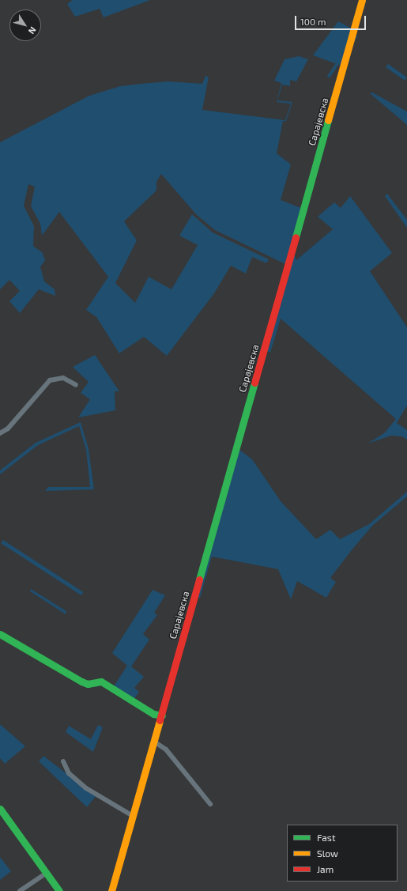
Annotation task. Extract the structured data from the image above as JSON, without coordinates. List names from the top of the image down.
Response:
{
  "streets": {
    "main road": ["Сарајевска"]
  },
  "legend": ["Fast", "Slow", "Jam"],
  "scale_bar": "100 m",
  "north": "bottom right"
}
